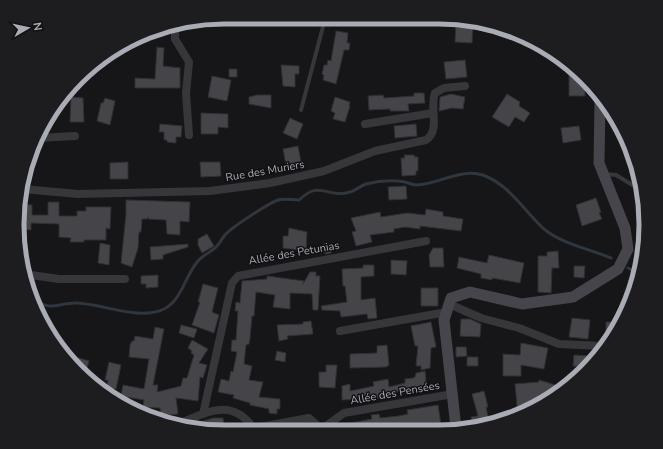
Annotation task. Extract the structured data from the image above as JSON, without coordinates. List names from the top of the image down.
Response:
{
  "streets": {
    "street": ["Rue des Muriers", "Allée des Petunias", "Allée des Pensées"]
  },
  "north": "right"
}
